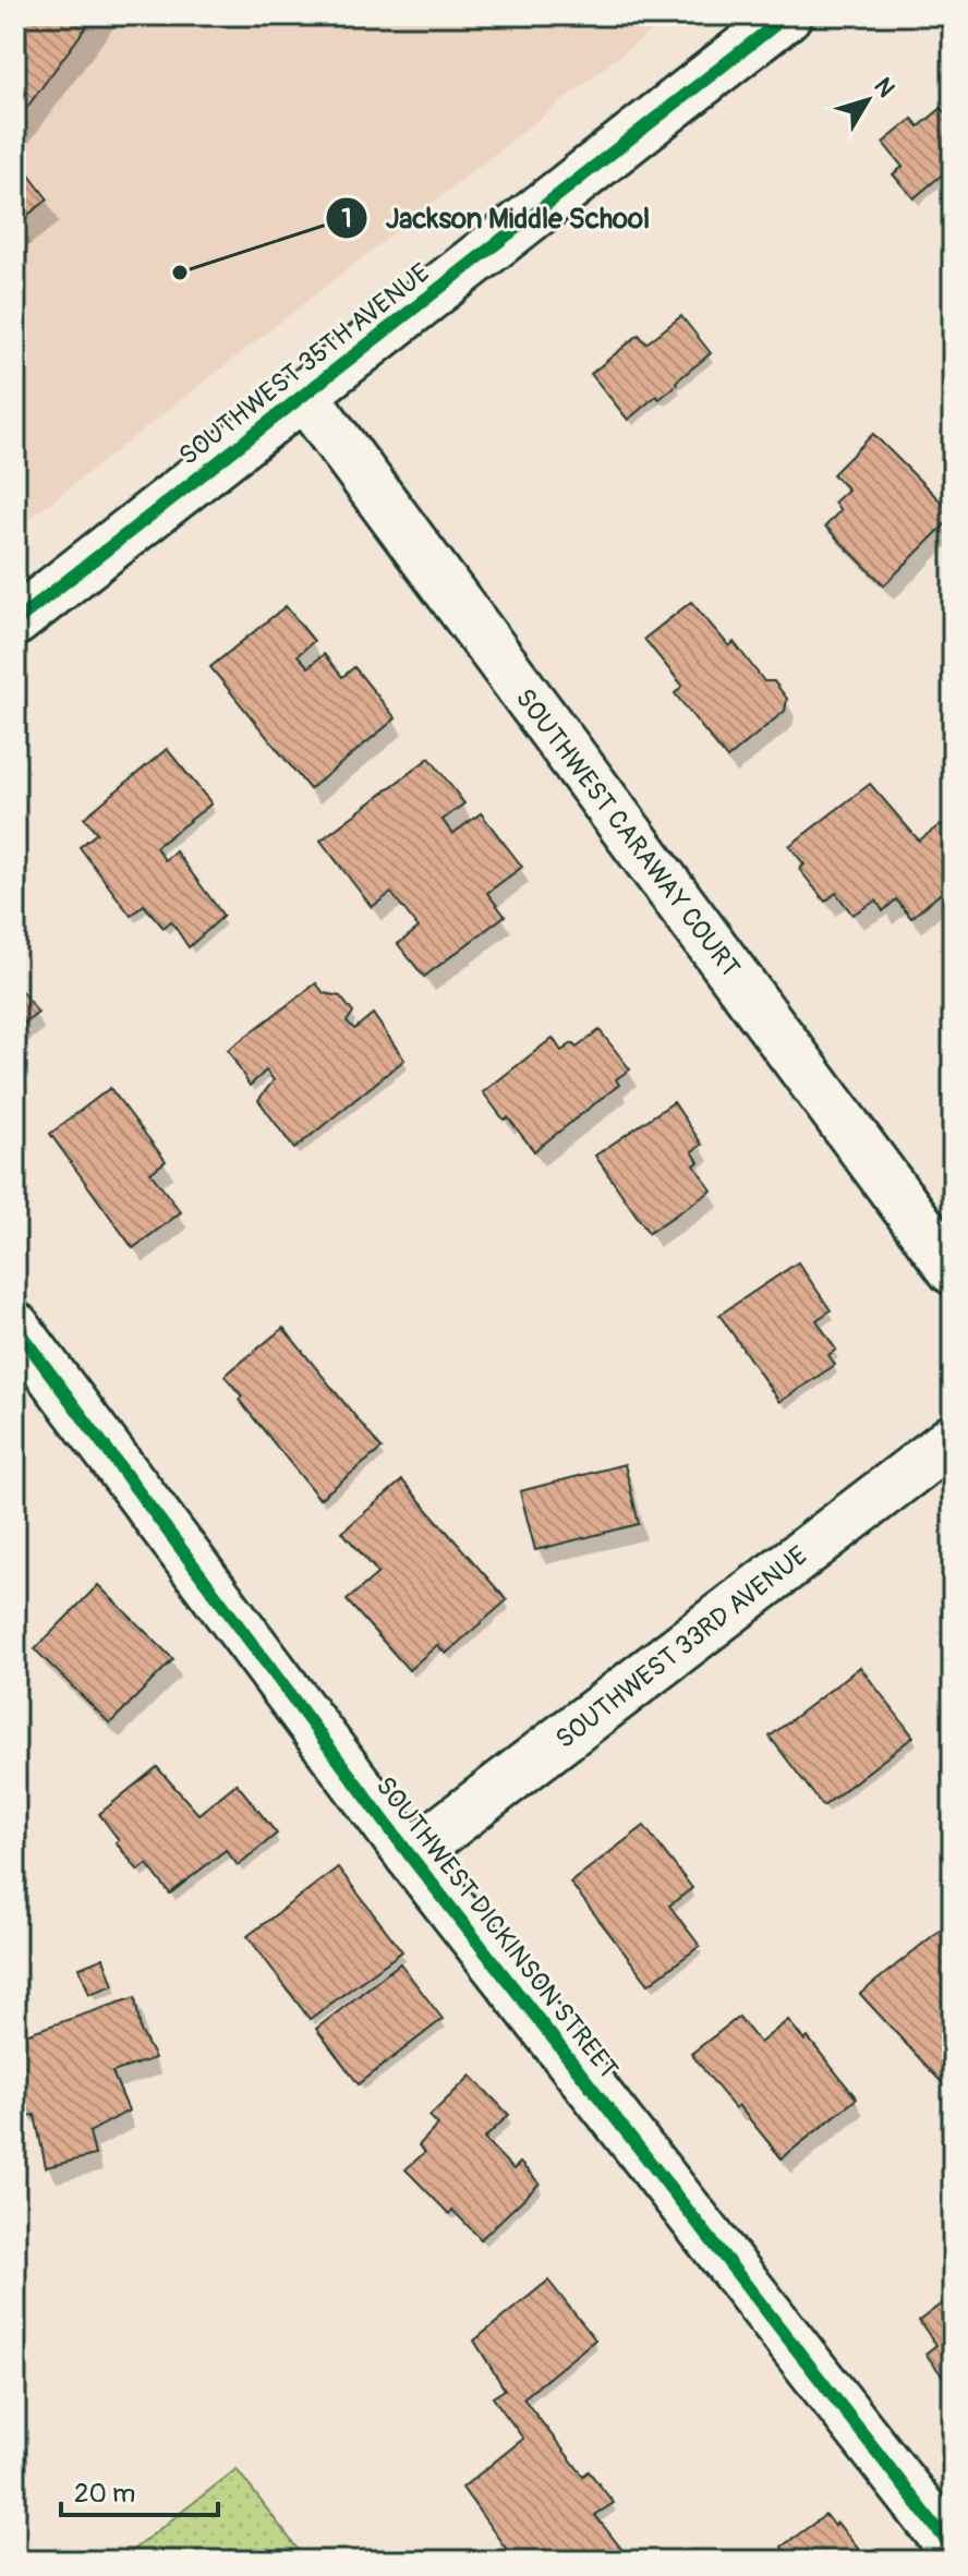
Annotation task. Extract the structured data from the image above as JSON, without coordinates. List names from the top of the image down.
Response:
{
  "streets": {
    "street": [
      "SOUTHWEST 35TH AVENUE",
      "SOUTHWEST CARAWAY COURT",
      "SOUTHWEST 33RD AVENUE",
      "SOUTHWEST DICKINSON STREET"
    ]
  },
  "crossings": [
    ["SOUTHWEST 35TH AVENUE", "SOUTHWEST CARAWAY COURT"],
    ["SOUTHWEST 33RD AVENUE", "SOUTHWEST DICKINSON STREET"]
  ],
  "places": ["Jackson Middle School"],
  "scale_bar": "20 m",
  "north": "top right"
}
